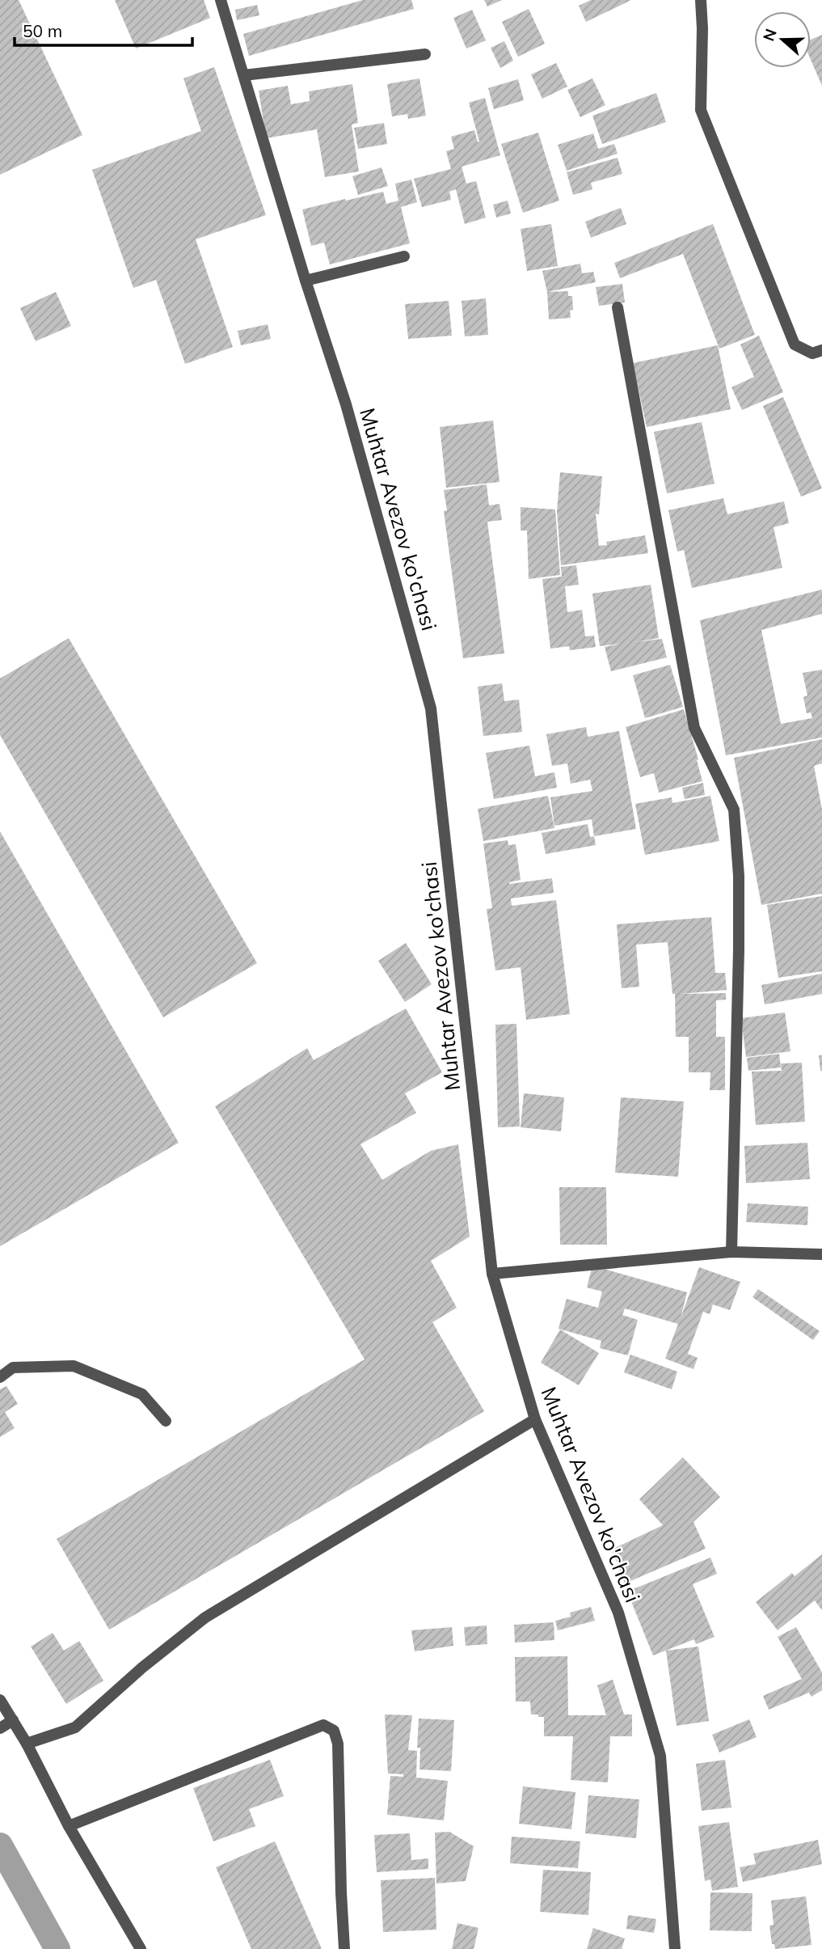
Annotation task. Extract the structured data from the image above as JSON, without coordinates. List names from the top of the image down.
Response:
{
  "streets": {
    "street": ["Muhtar Avezov ko'chasi"]
  },
  "scale_bar": "50 m",
  "north": "left"
}
